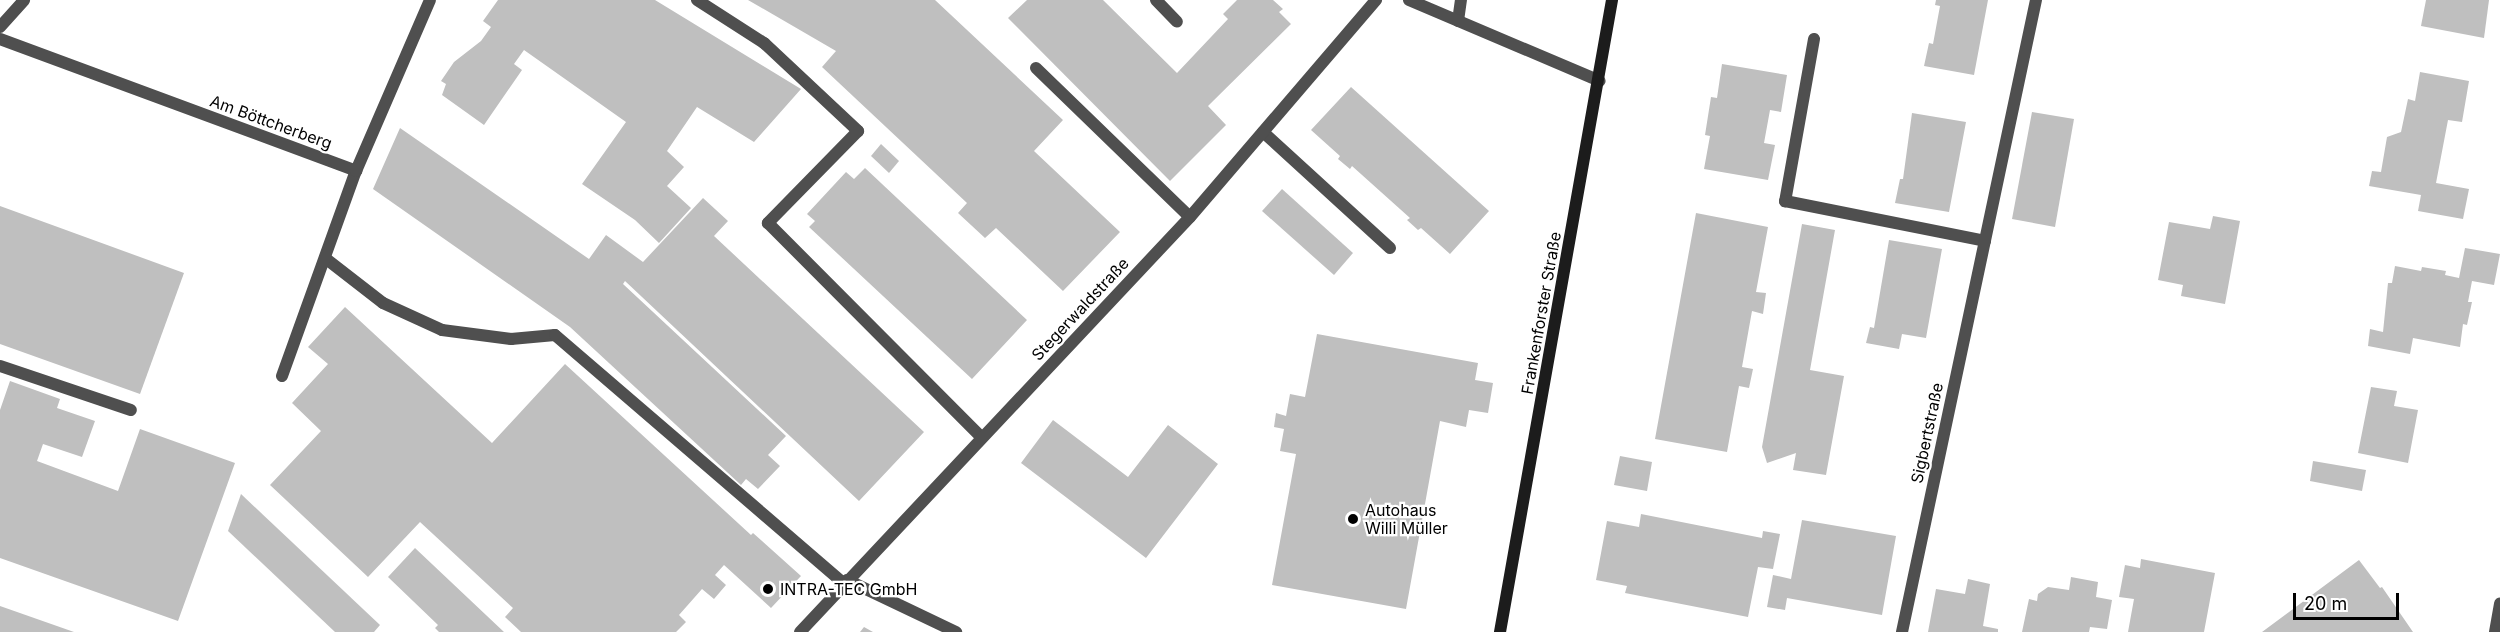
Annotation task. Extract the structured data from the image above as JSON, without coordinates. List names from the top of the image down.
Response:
{
  "streets": {
    "main road": ["Frankenforster Straße"],
    "street": ["Am Böttcherberg", "Stegerwaldstraße", "Sigbertstraße"]
  },
  "places": ["Autohaus Willi Müller", "INTRA-TEC GmbH"],
  "scale_bar": "20 m"
}
